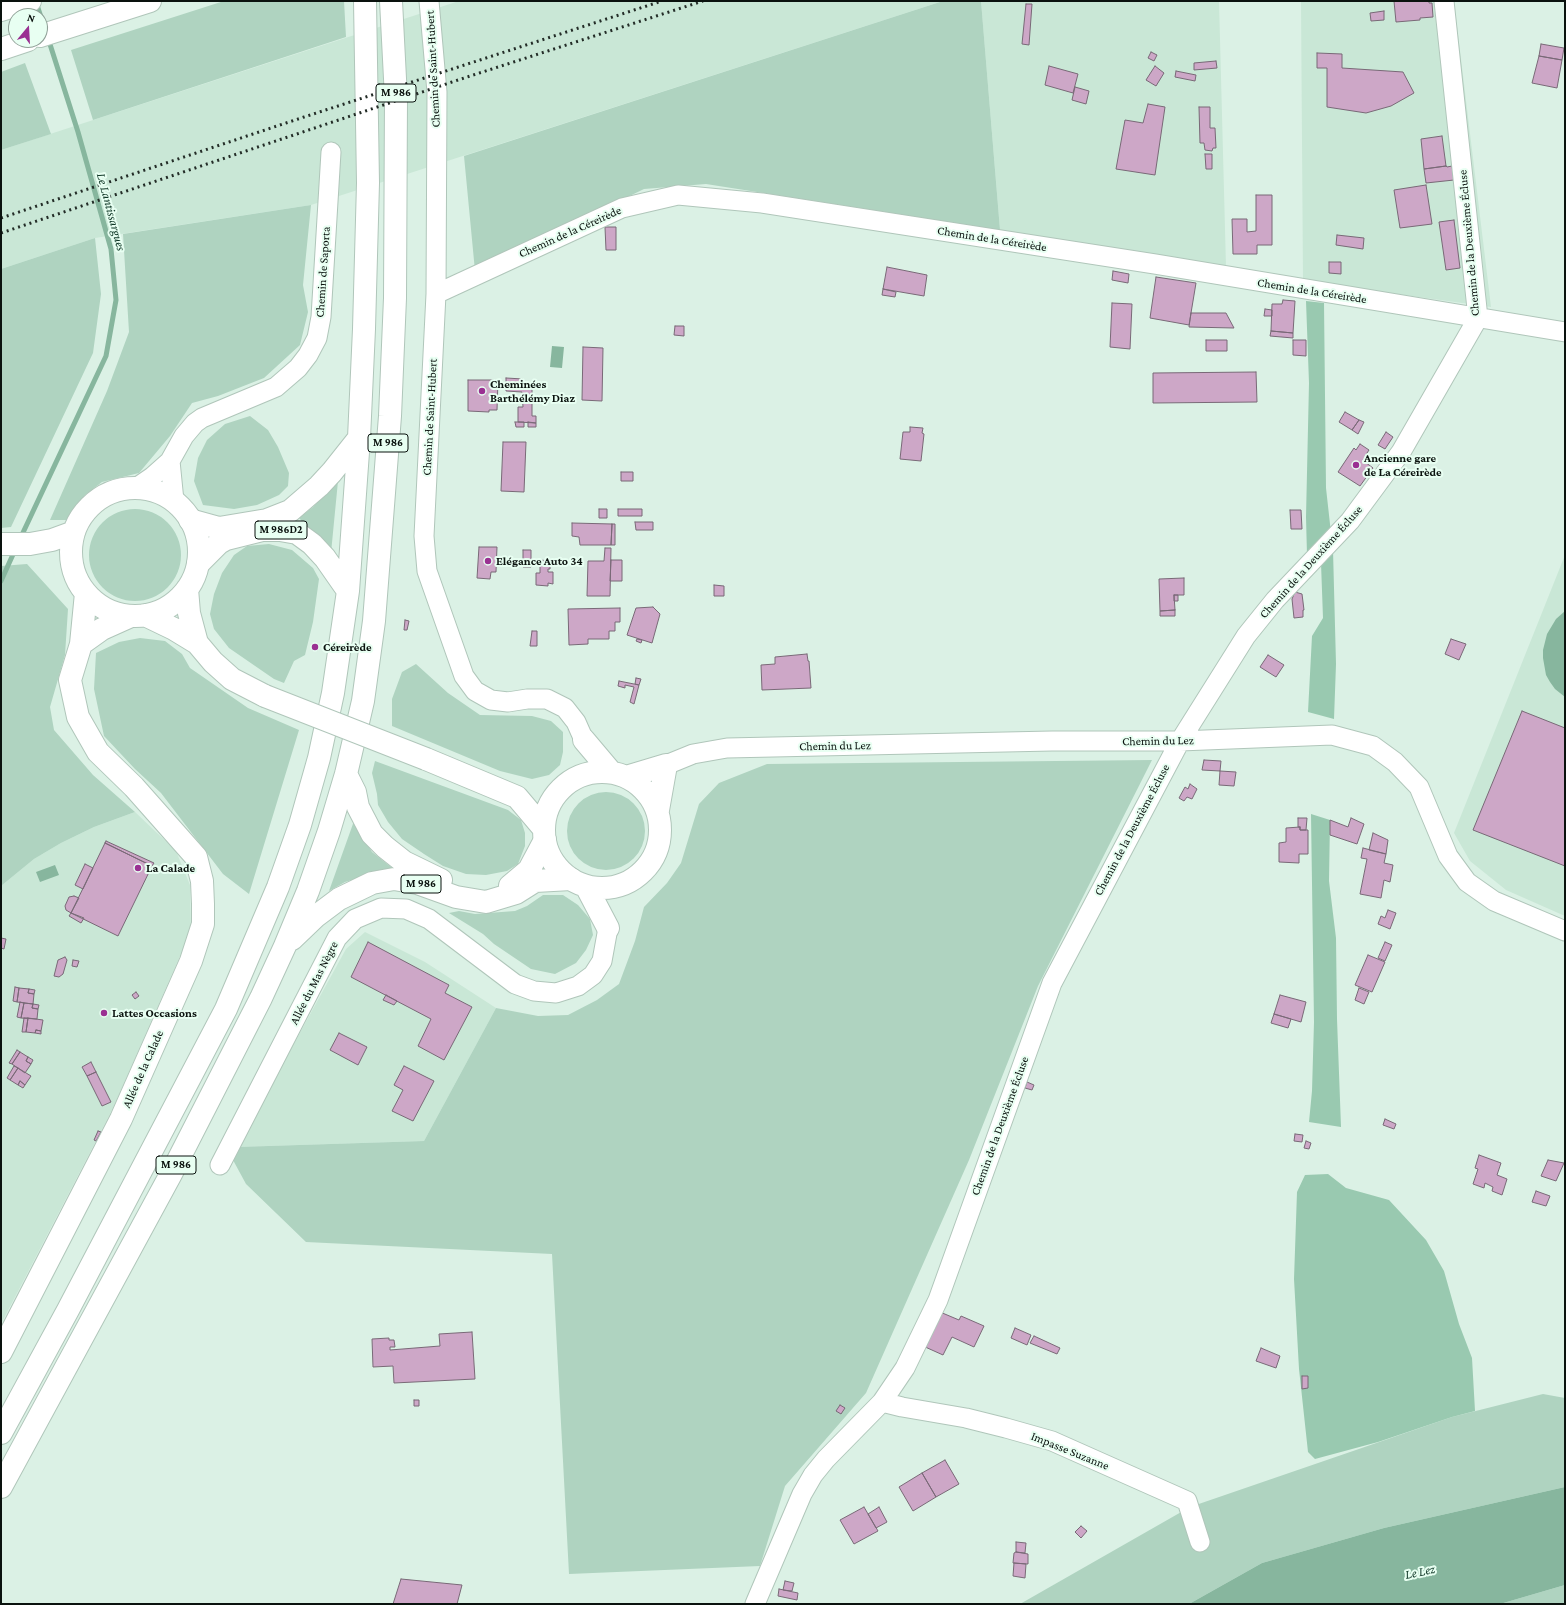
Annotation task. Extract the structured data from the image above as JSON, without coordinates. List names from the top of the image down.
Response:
{
  "streets": {
    "main road": [
      "Chemin de Saint-Hubert",
      "M 986",
      "M 986D2",
      "Chemin du Lez",
      "Allée du Mas Nègre",
      "Allée de la Calade"
    ],
    "street": [
      "Chemin de la Céreirède",
      "Chemin de la Deuxième Écluse",
      "Chemin de Saporta",
      "Impasse Suzanne"
    ]
  },
  "crossings": [
    ["Chemin de Saint-Hubert", "M 986"],
    ["Chemin de Saint-Hubert", "Chemin de la Céreirède"],
    ["Chemin de Saint-Hubert", "Chemin du Lez"],
    ["Chemin de Saint-Hubert", "Allée du Mas Nègre"],
    ["M 986", "Chemin de Saporta"],
    ["M 986", "M 986D2"],
    ["M 986", "Chemin du Lez"],
    ["M 986", "Allée du Mas Nègre"],
    ["M 986", "Allée de la Calade"],
    ["Chemin de la Céreirède", "Chemin de la Deuxième Écluse"],
    ["Chemin de la Deuxième Écluse", "Chemin du Lez"],
    ["Chemin de la Deuxième Écluse", "Impasse Suzanne"],
    ["Chemin de Saporta", "M 986D2"],
    ["Chemin de Saporta", "Allée de la Calade"],
    ["M 986D2", "Allée de la Calade"],
    ["Chemin du Lez", "Allée du Mas Nègre"]
  ],
  "water": ["Le Lantissargues", "Le Lez"],
  "places": [
    "Cheminées Barthélémy Diaz",
    "Ancienne gare de La Céreirède",
    "Elégance Auto 34",
    "Céreirède",
    "La Calade",
    "Lattes Occasions"
  ],
  "north": "top"
}
